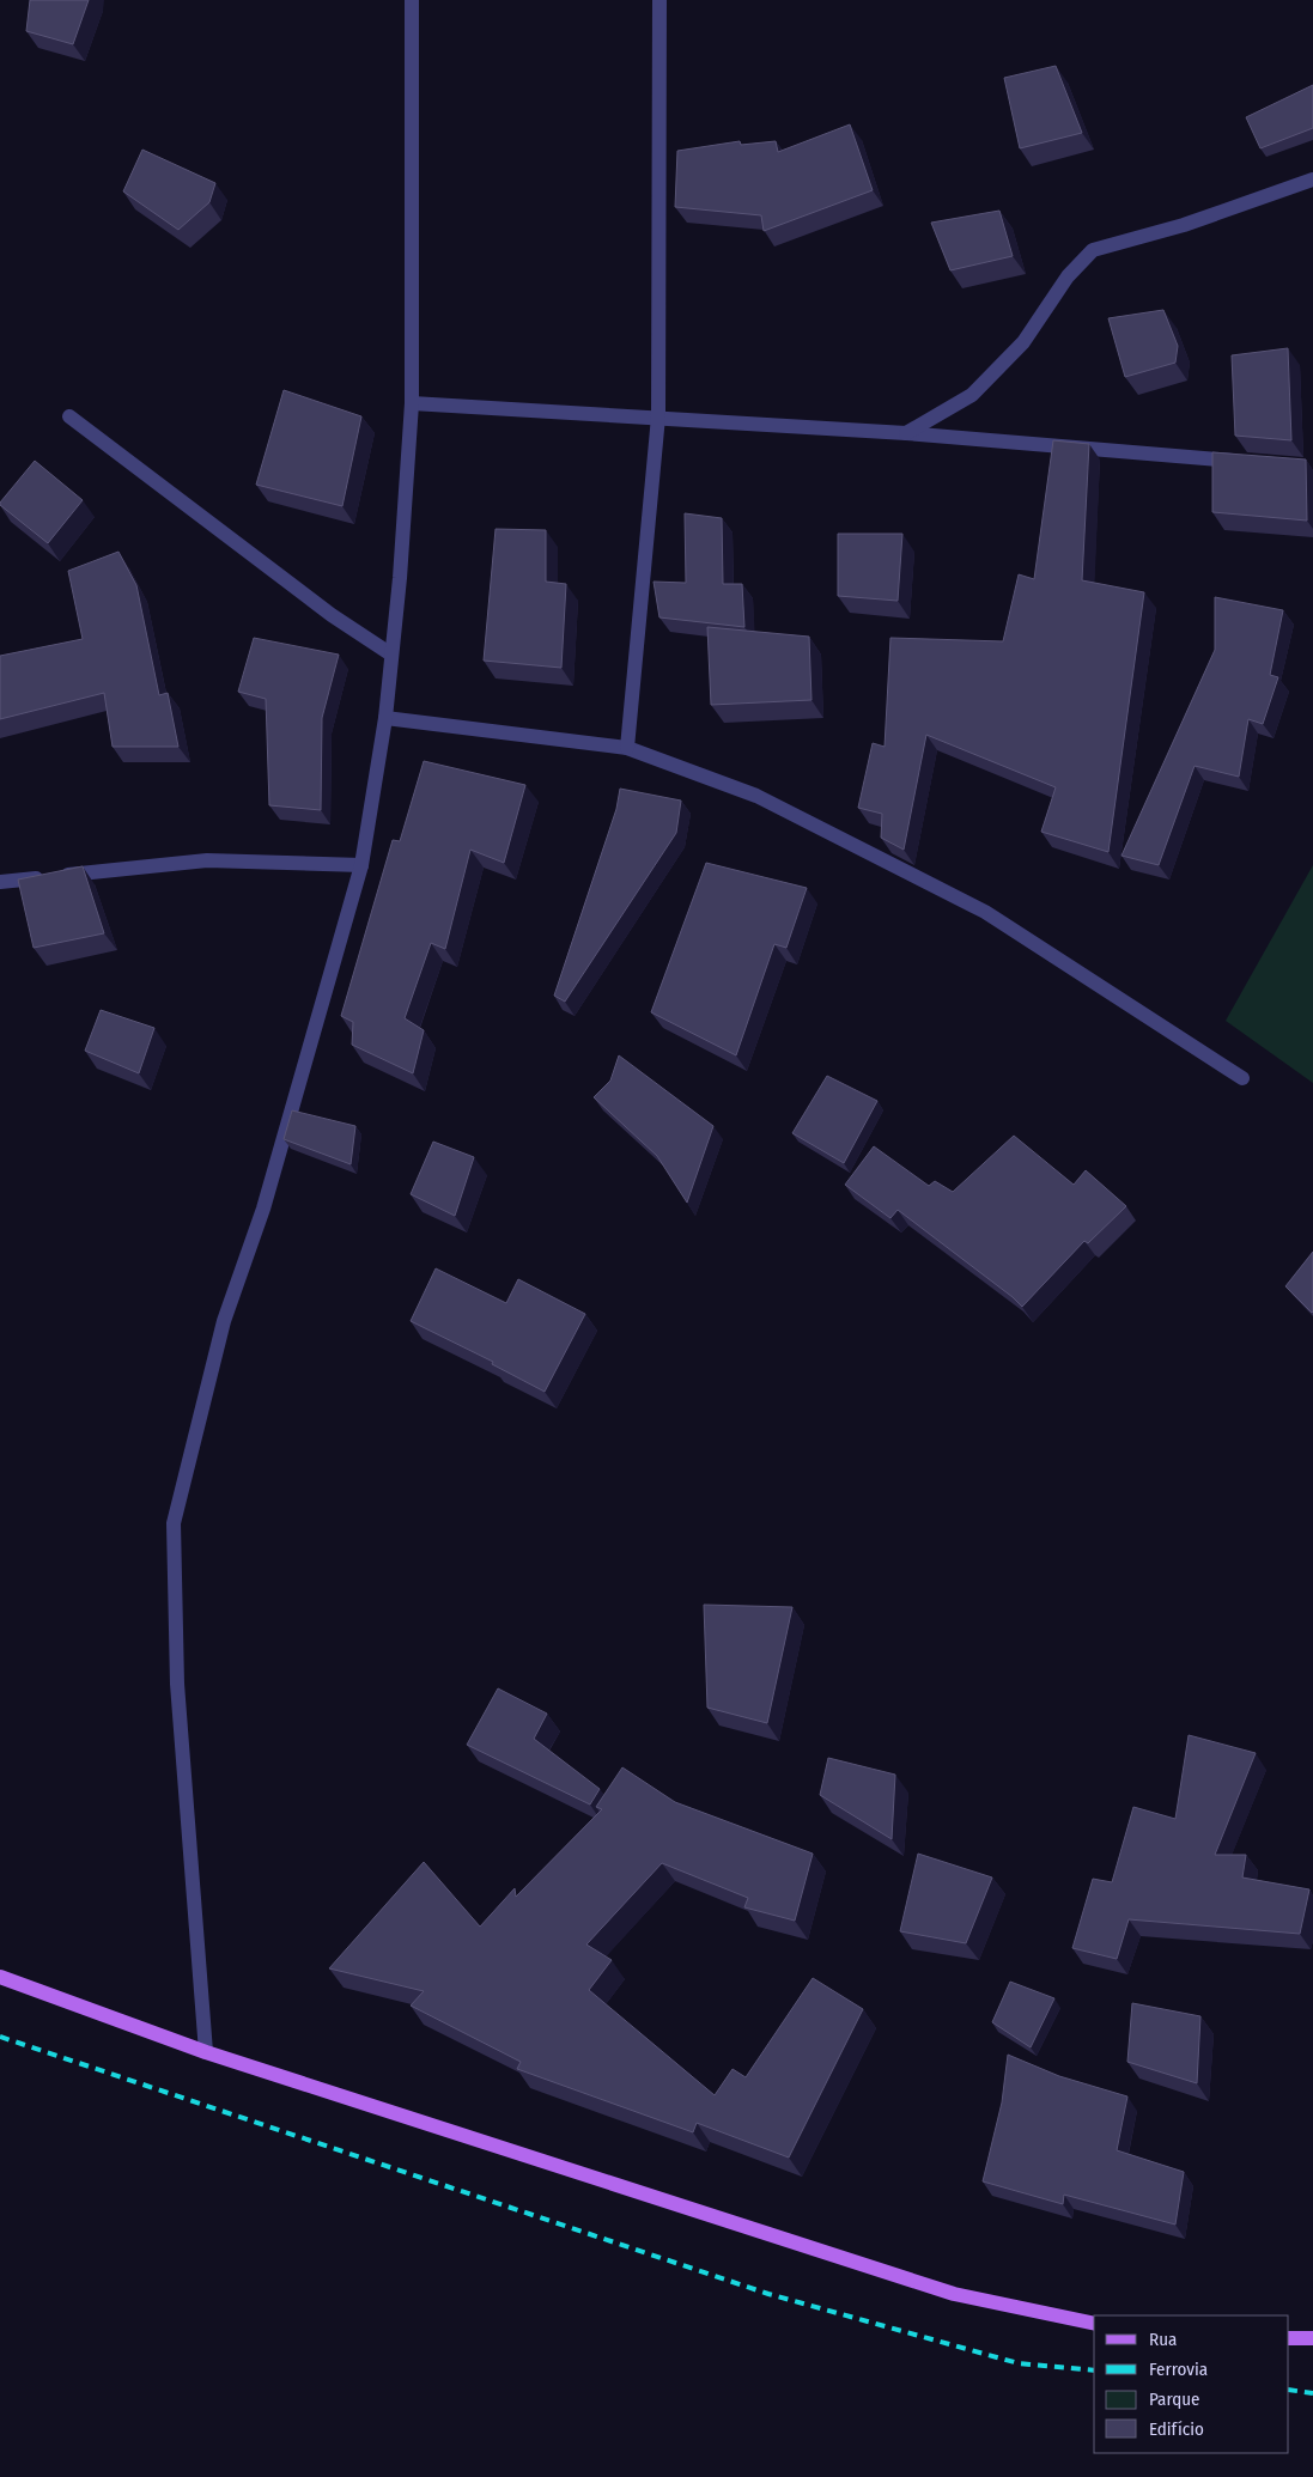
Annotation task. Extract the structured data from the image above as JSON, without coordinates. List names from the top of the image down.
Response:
{
  "legend": [
    "Rua",
    "Ferrovia",
    "Parque",
    "Edifício"
  ]
}
